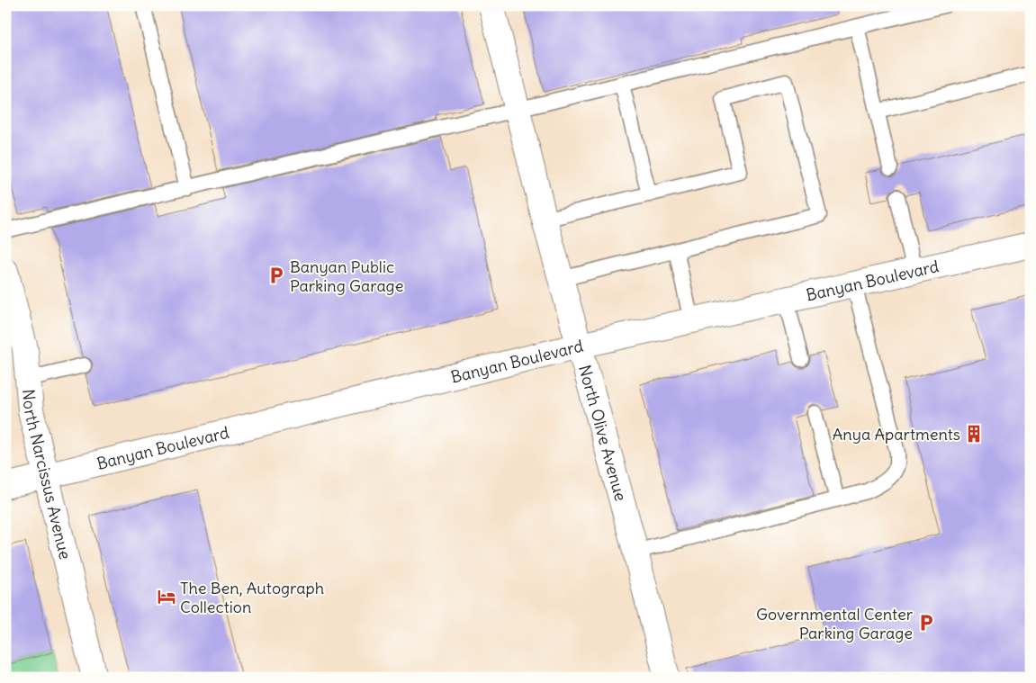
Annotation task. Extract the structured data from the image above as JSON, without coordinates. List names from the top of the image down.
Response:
{
  "streets": {
    "street": ["Banyan Boulevard", "North Olive Avenue", "North Narcissus Avenue"]
  },
  "crossings": [
    ["Banyan Boulevard", "North Olive Avenue"],
    ["Banyan Boulevard", "North Narcissus Avenue"]
  ],
  "places": {
    "parking": ["Banyan Public Parking Garage", "Governmental Center Parking Garage"],
    "building": ["Anya Apartments"],
    "hotel": ["The Ben, Autograph Collection"]
  }
}
